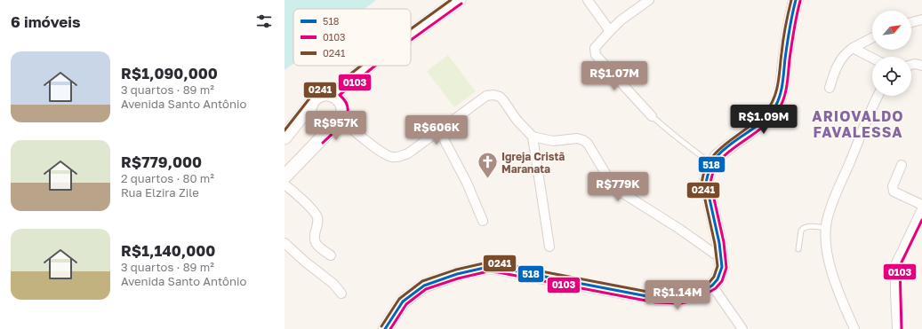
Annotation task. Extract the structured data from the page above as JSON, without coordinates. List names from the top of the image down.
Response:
{
  "districts": ["ARIOVALDO FAVALESSA"],
  "places": {
    "church": ["Igreja Cristã Maranata"]
  },
  "lines": ["transit line 518", "transit line 0241", "transit line 0103"],
  "legend": ["518", "0103", "0241"],
  "north": "top right",
  "page": {
    "heading": "6 imóveis",
    "list": [
      {
        "name": "R$1,090,000",
        "note": "3 quartos · 89 m² · Avenida Santo Antônio"
      },
      {
        "name": "R$779,000",
        "note": "2 quartos · 80 m² · Rua Elzira Zile"
      },
      {
        "name": "R$1,140,000",
        "note": "3 quartos · 89 m² · Avenida Santo Antônio"
      }
    ],
    "price": [
      "R$1.07M",
      "R$1.09M",
      "R$957K",
      "R$606K",
      "R$779K",
      "R$1.14M"
    ]
  }
}
